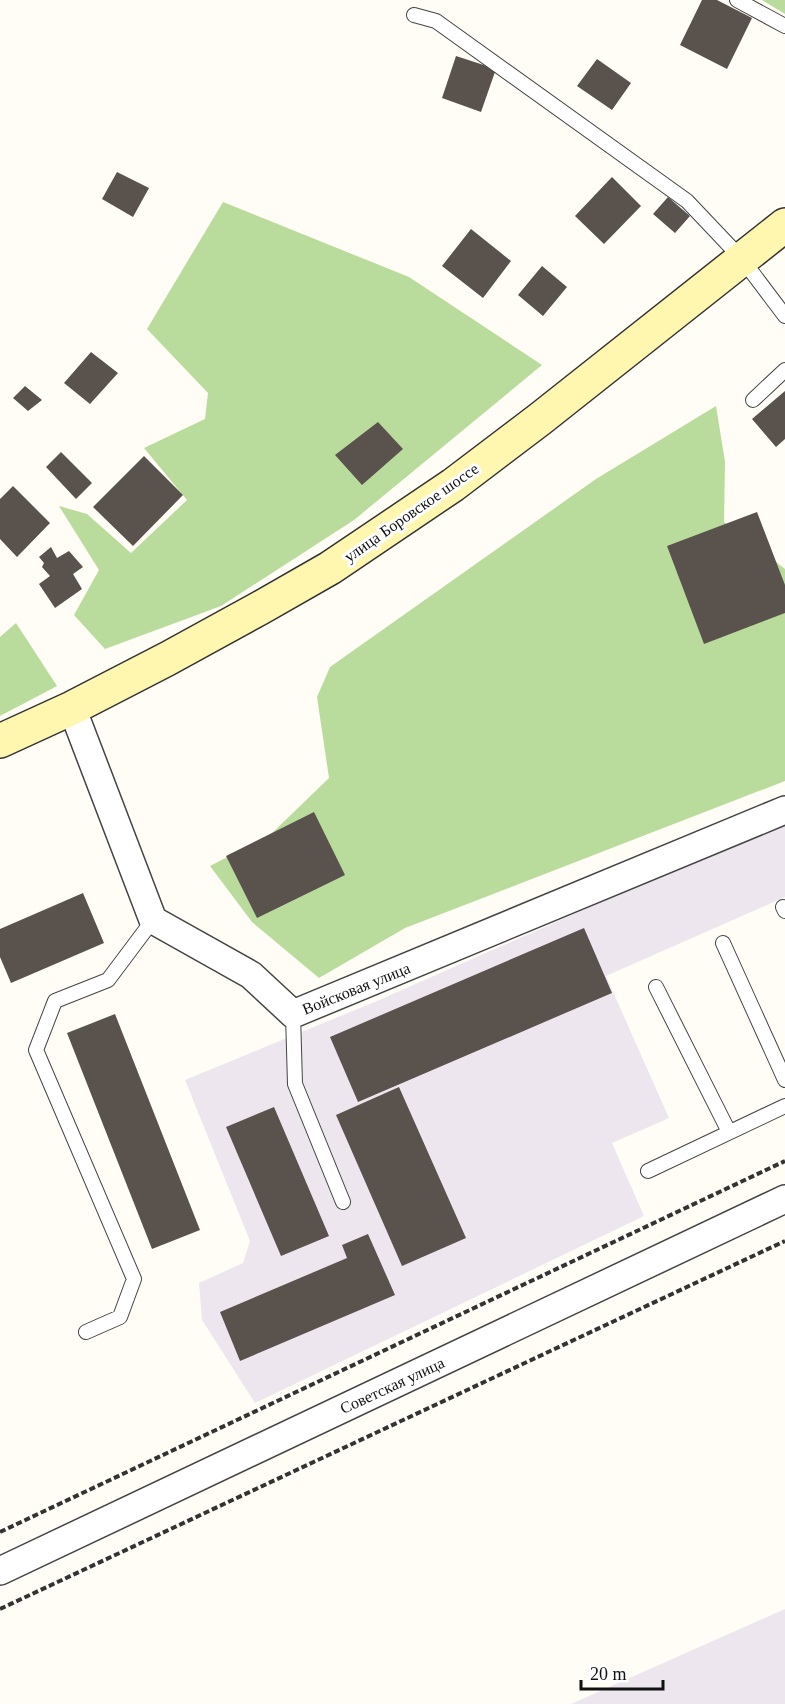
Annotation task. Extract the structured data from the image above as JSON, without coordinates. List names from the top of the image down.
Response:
{
  "streets": {
    "street": ["улица Боровское шоссе", "Войсковая улица", "Советская улица"]
  },
  "scale_bar": "20 m"
}
